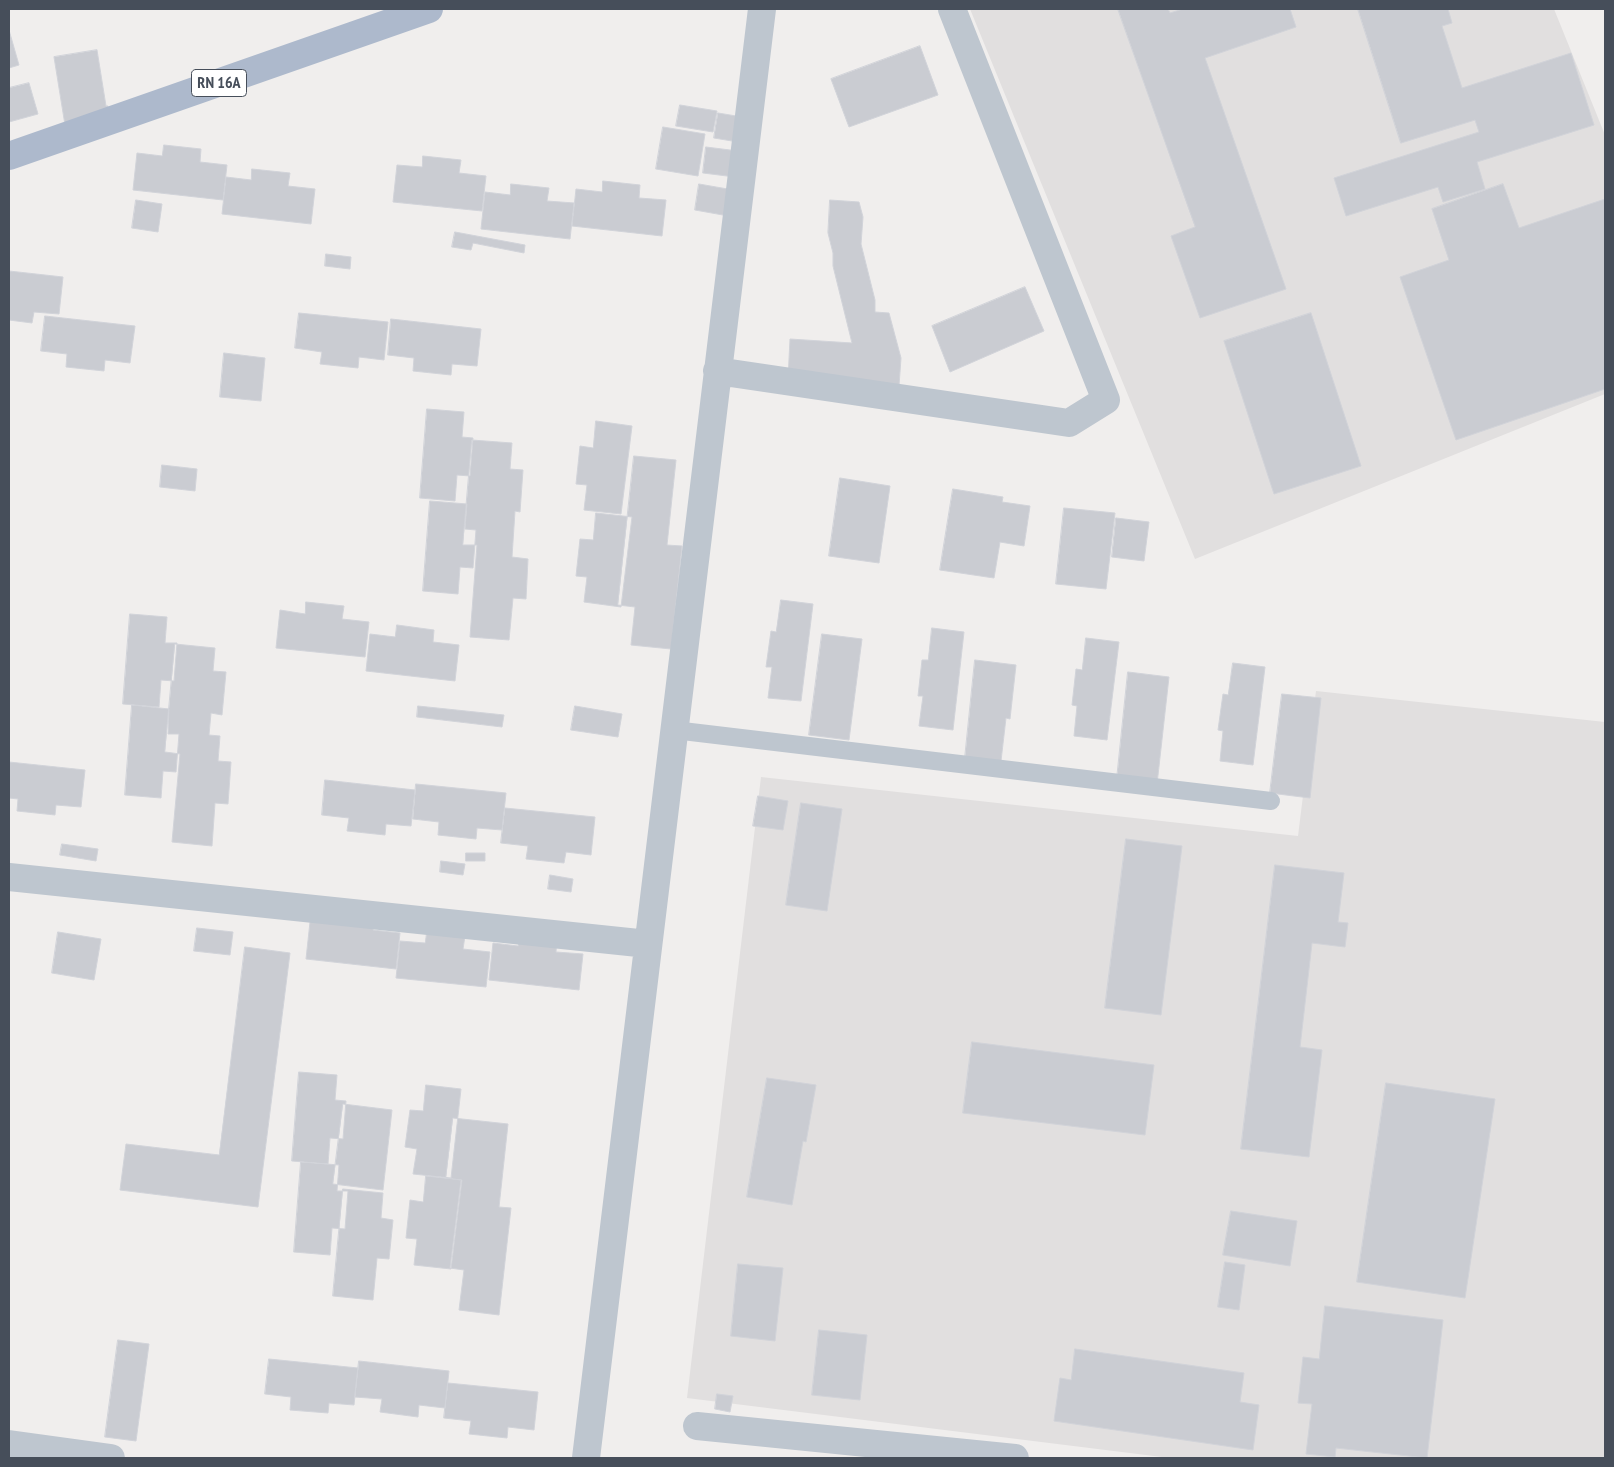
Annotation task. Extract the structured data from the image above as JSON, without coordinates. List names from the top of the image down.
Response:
{
  "streets": {
    "main road": ["RN 16A"]
  }
}
